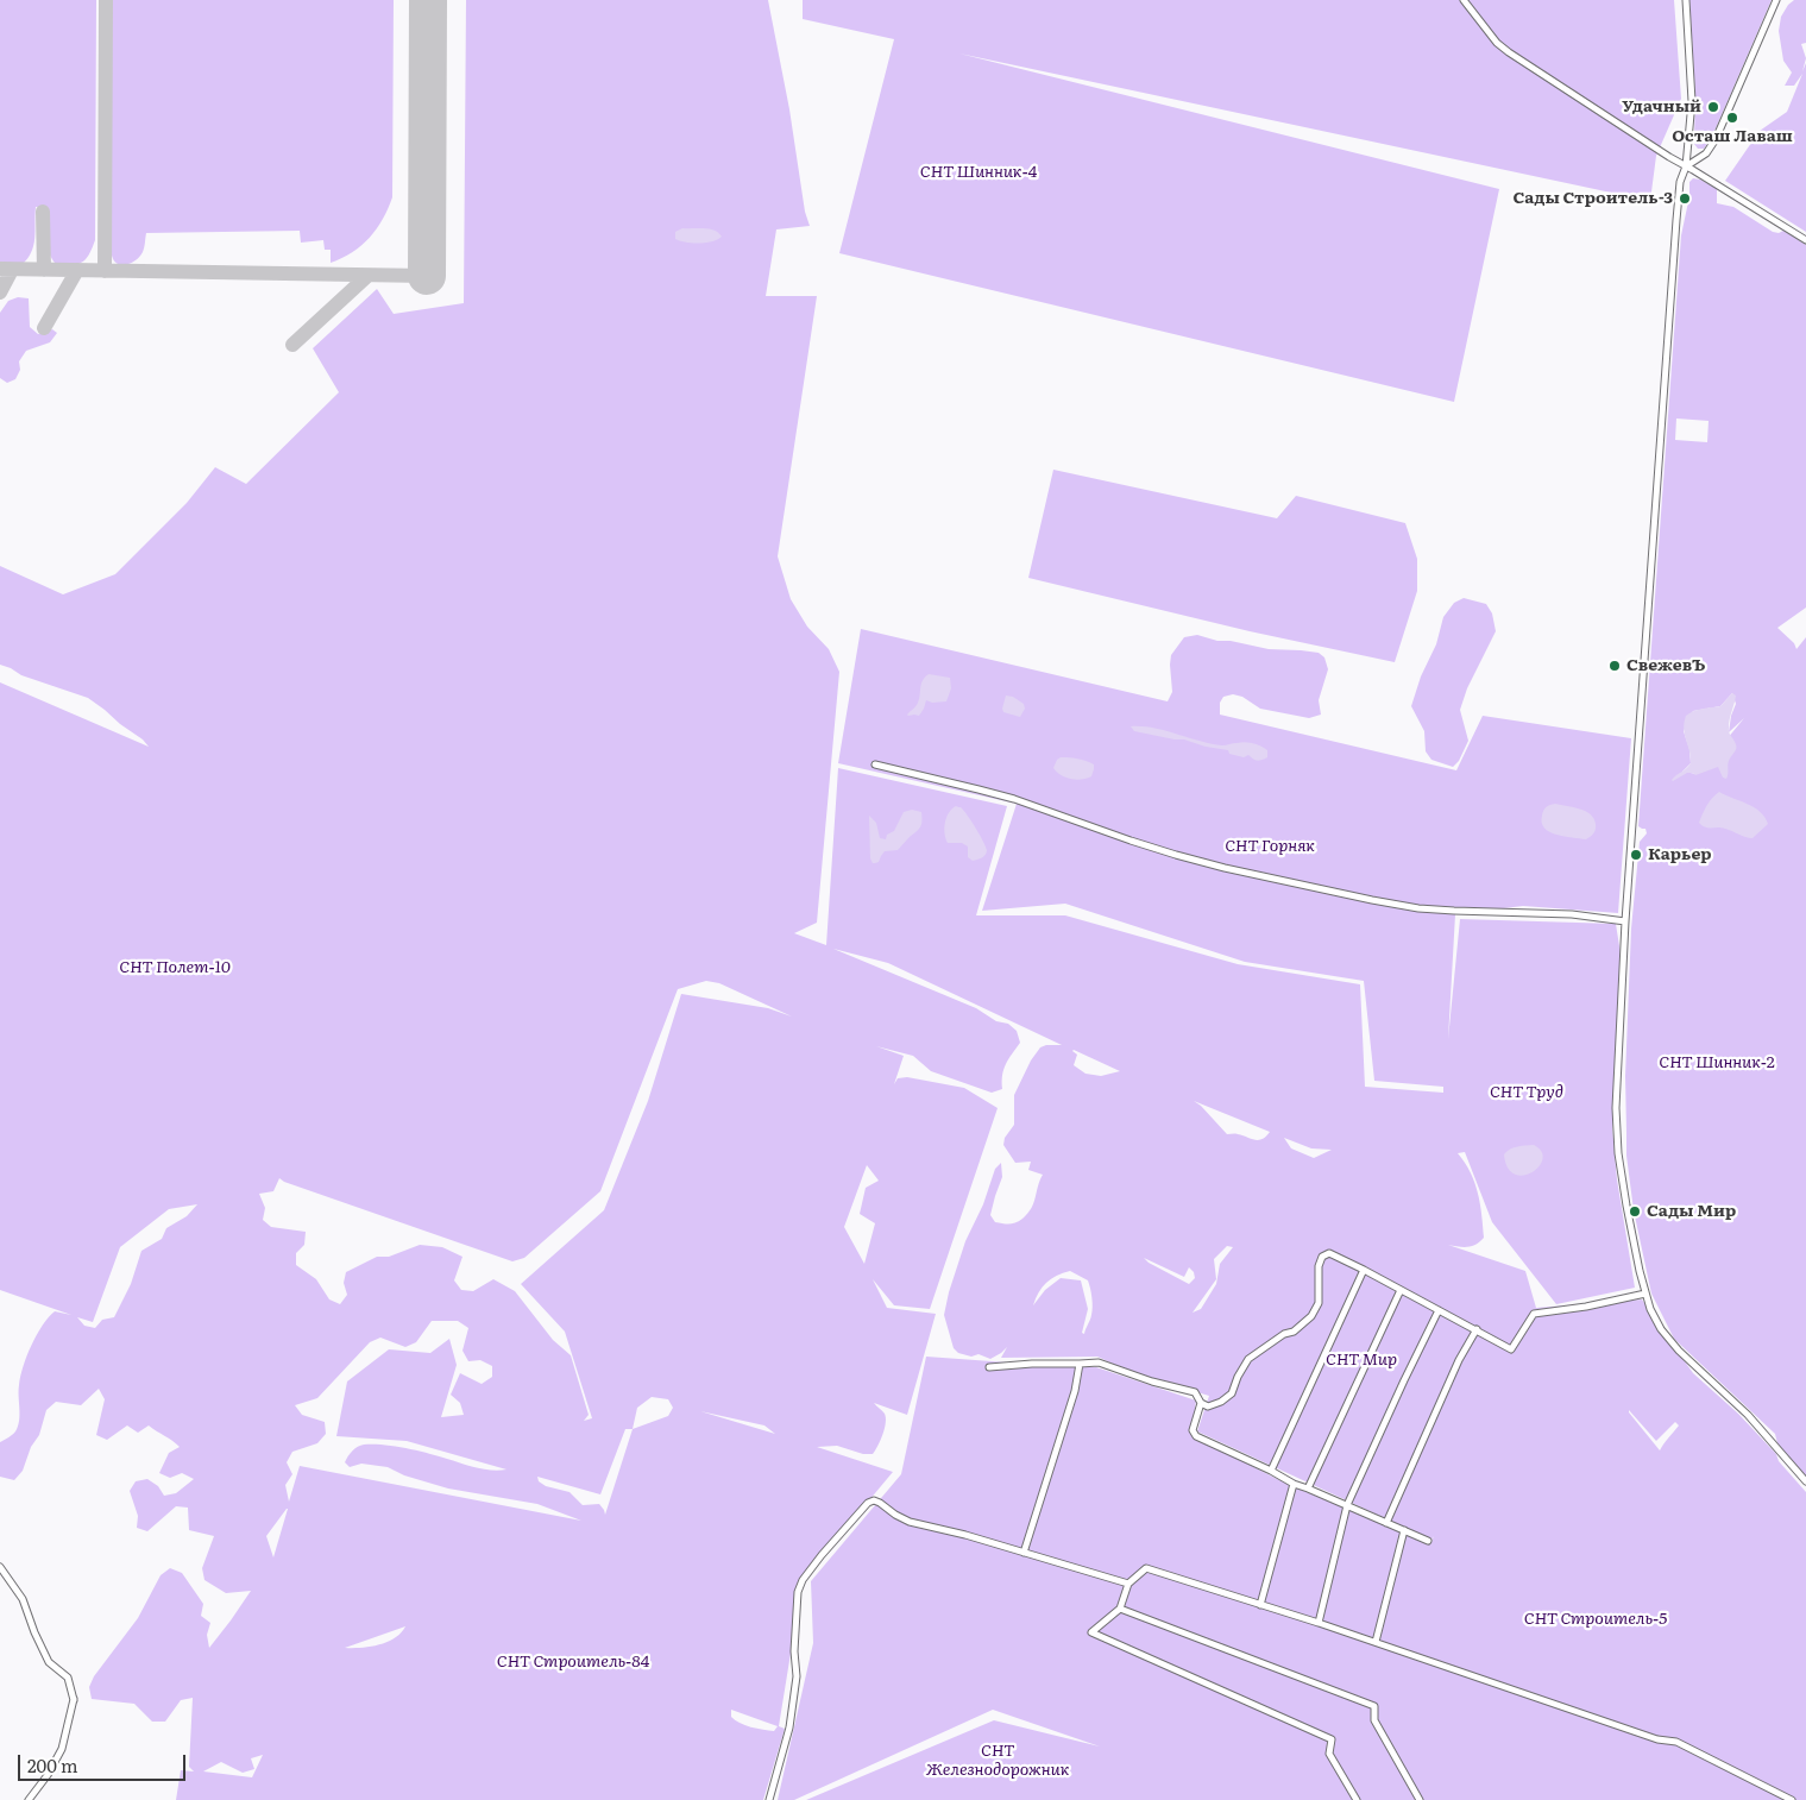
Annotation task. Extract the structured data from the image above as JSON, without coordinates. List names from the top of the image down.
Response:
{
  "parks": [
    "СНТ Шинник-4",
    "СНТ Горняк",
    "СНТ Полет-10",
    "СНТ Шинник-2",
    "СНТ Труд",
    "СНТ Мир",
    "СНТ Строитель-5",
    "СНТ Строитель-84",
    "СНТ Железнодорожник"
  ],
  "places": [
    "Удачный",
    "Осташ Лаваш",
    "Сады Строитель-3",
    "СвежевЪ",
    "Карьер",
    "Сады Мир"
  ],
  "scale_bar": "200 m"
}
